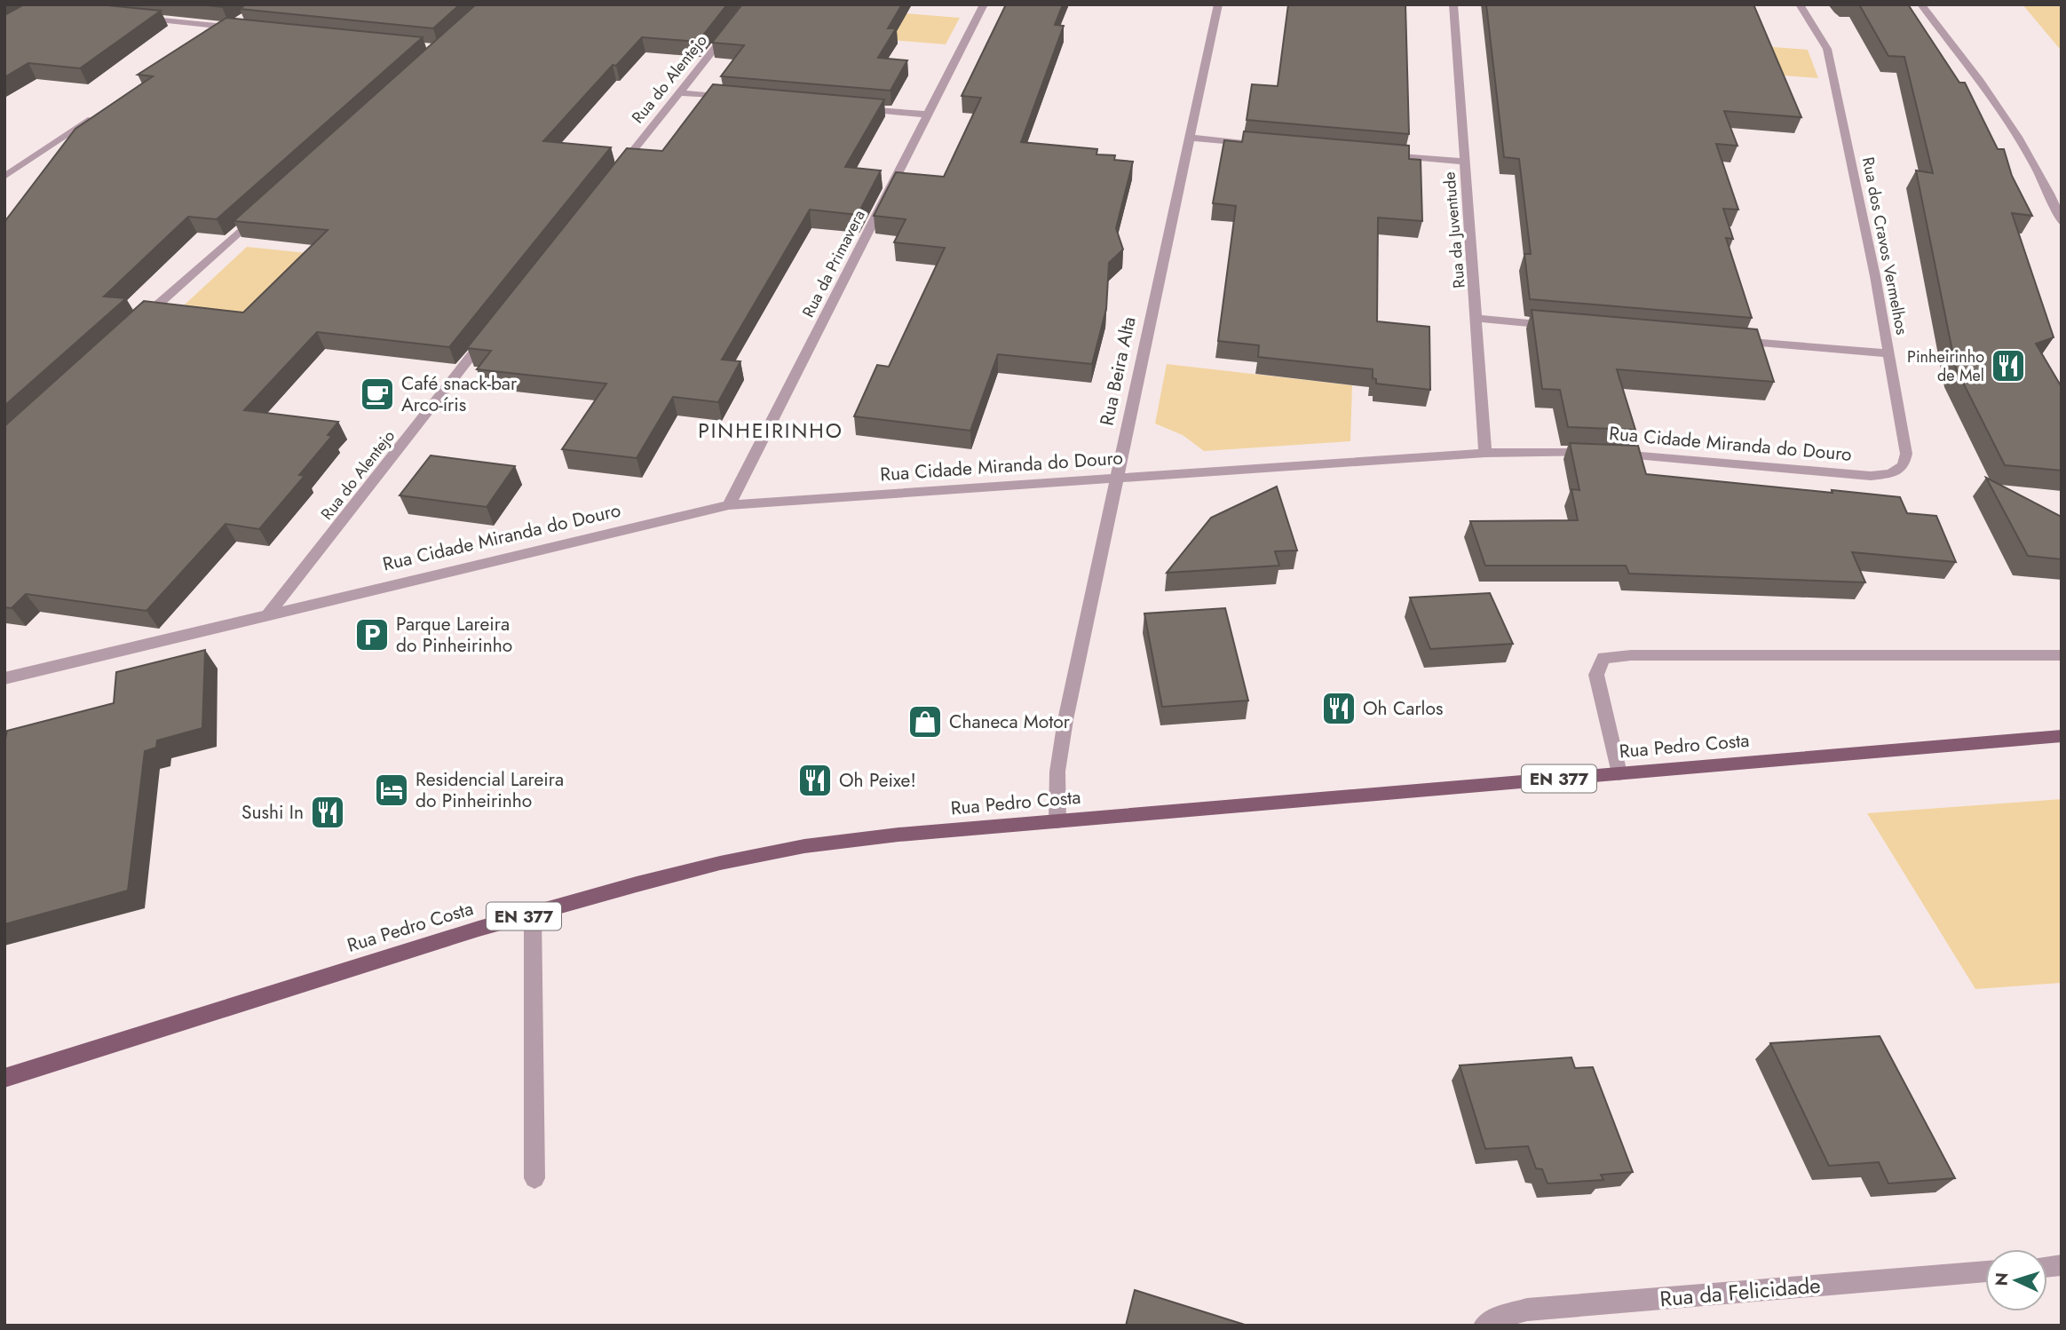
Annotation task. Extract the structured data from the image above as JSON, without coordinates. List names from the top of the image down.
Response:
{
  "streets": {
    "main road": ["Rua Pedro Costa", "EN 377"],
    "street": [
      "Rua do Alentejo",
      "Rua da Juventude",
      "Rua dos Cravos Vermelhos",
      "Rua da Primavera",
      "Rua Beira Alta",
      "Rua Cidade Miranda do Douro",
      "Rua da Felicidade"
    ]
  },
  "crossings": [
    ["Rua do Alentejo", "Rua Cidade Miranda do Douro"],
    ["Rua da Juventude", "Rua Cidade Miranda do Douro"],
    ["Rua dos Cravos Vermelhos", "Rua Cidade Miranda do Douro"],
    ["Rua da Primavera", "Rua Cidade Miranda do Douro"],
    ["Rua Beira Alta", "Rua Cidade Miranda do Douro"],
    ["Rua Beira Alta", "Rua Pedro Costa"]
  ],
  "districts": ["PINHEIRINHO"],
  "places": {
    "restaurant": [
      "Pinheirinho de Mel",
      "Oh Carlos",
      "Oh Peixe!",
      "Sushi In"
    ],
    "cafe": ["Café snack-bar Arco-íris"],
    "parking": ["Parque Lareira do Pinheirinho"],
    "shop": ["Chaneca Motor"],
    "hotel": ["Residencial Lareira do Pinheirinho"]
  },
  "north": "left"
}
